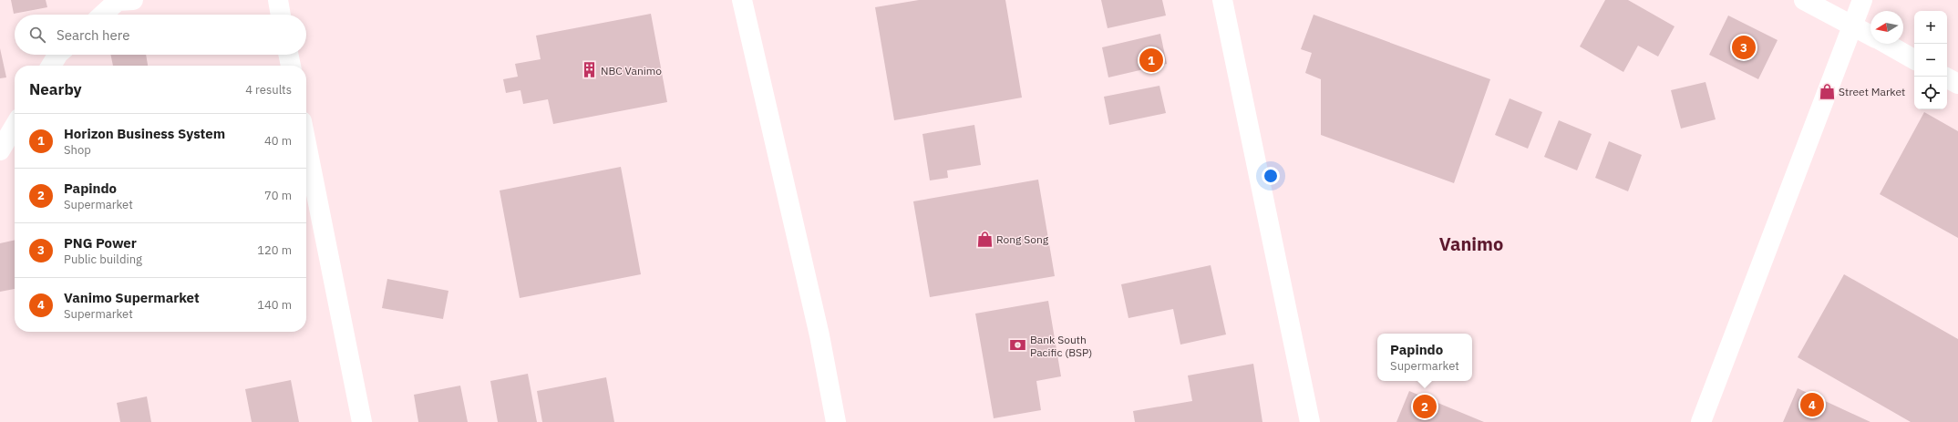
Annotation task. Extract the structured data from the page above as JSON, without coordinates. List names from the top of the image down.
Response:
{
  "districts": ["Vanimo"],
  "places": {
    "building": ["NBC Vanimo"],
    "shop": ["Street Market", "Rong Song"],
    "bank": ["Bank South Pacific (BSP)"]
  },
  "north": "left",
  "page": {
    "map_buttons": ["+", "−"],
    "search": "Search here",
    "pins": [
      "3",
      "1",
      "4",
      "2"
    ],
    "heading": ["Nearby", "4 results"],
    "list": [
      {
        "mark": "1",
        "name": "Horizon Business System",
        "note": "Shop",
        "value": "40 m"
      },
      {
        "mark": "2",
        "name": "Papindo",
        "note": "Supermarket",
        "value": "70 m"
      },
      {
        "mark": "3",
        "name": "PNG Power",
        "note": "Public building",
        "value": "120 m"
      },
      {
        "mark": "4",
        "name": "Vanimo Supermarket",
        "note": "Supermarket",
        "value": "140 m"
      }
    ],
    "popup": ["Papindo", "Supermarket"]
  }
}
